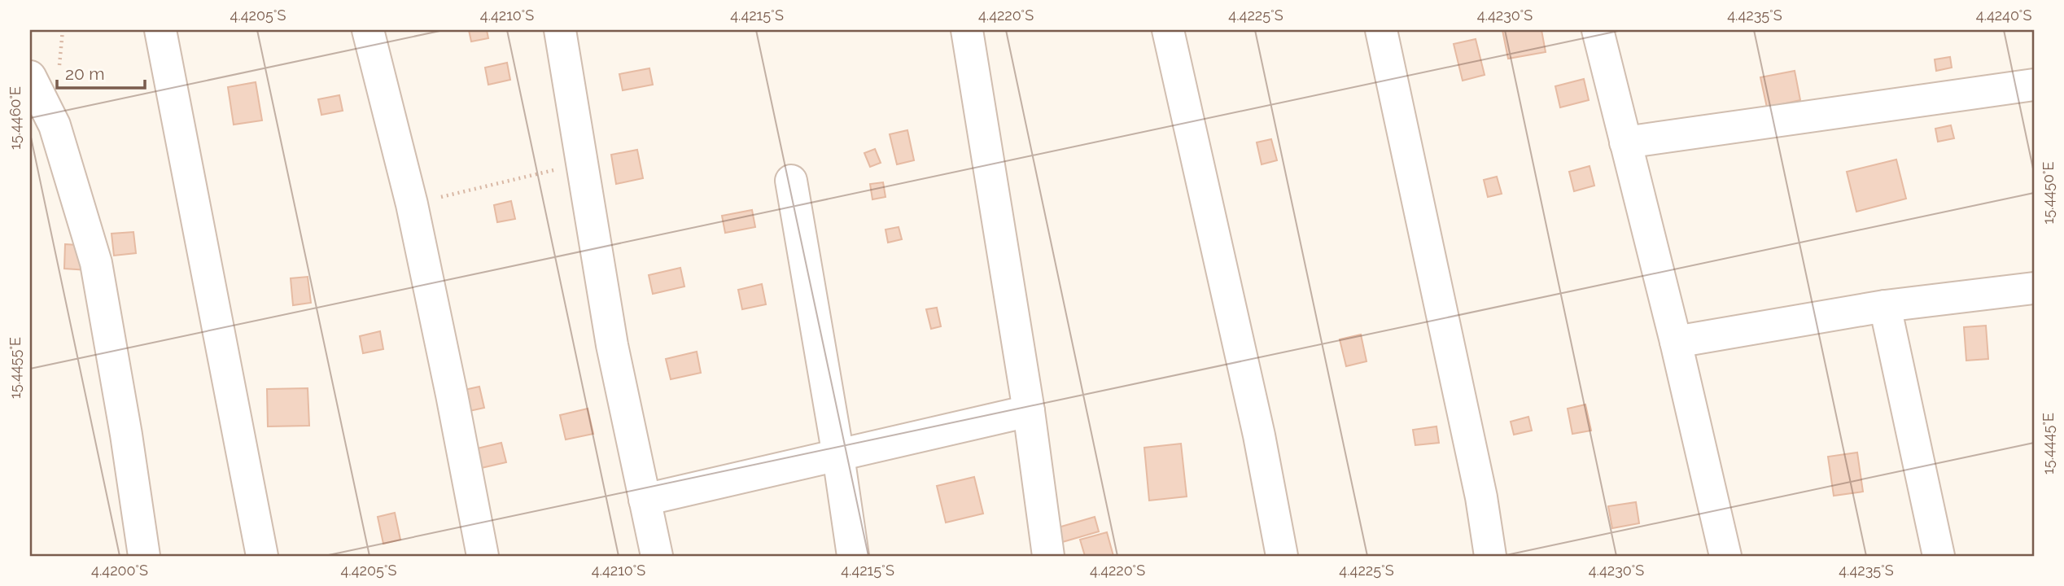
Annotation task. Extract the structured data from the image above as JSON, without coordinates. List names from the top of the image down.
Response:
{
  "scale_bar": "20 m",
  "coordinates": [
    "4.4205°S",
    "4.4210°S",
    "4.4215°S",
    "4.4220°S",
    "4.4225°S",
    "4.4230°S",
    "4.4235°S",
    "4.4240°S",
    "15.4460°E",
    "15.4450°E",
    "15.4455°E",
    "15.4445°E",
    "4.4200°S"
  ]
}
